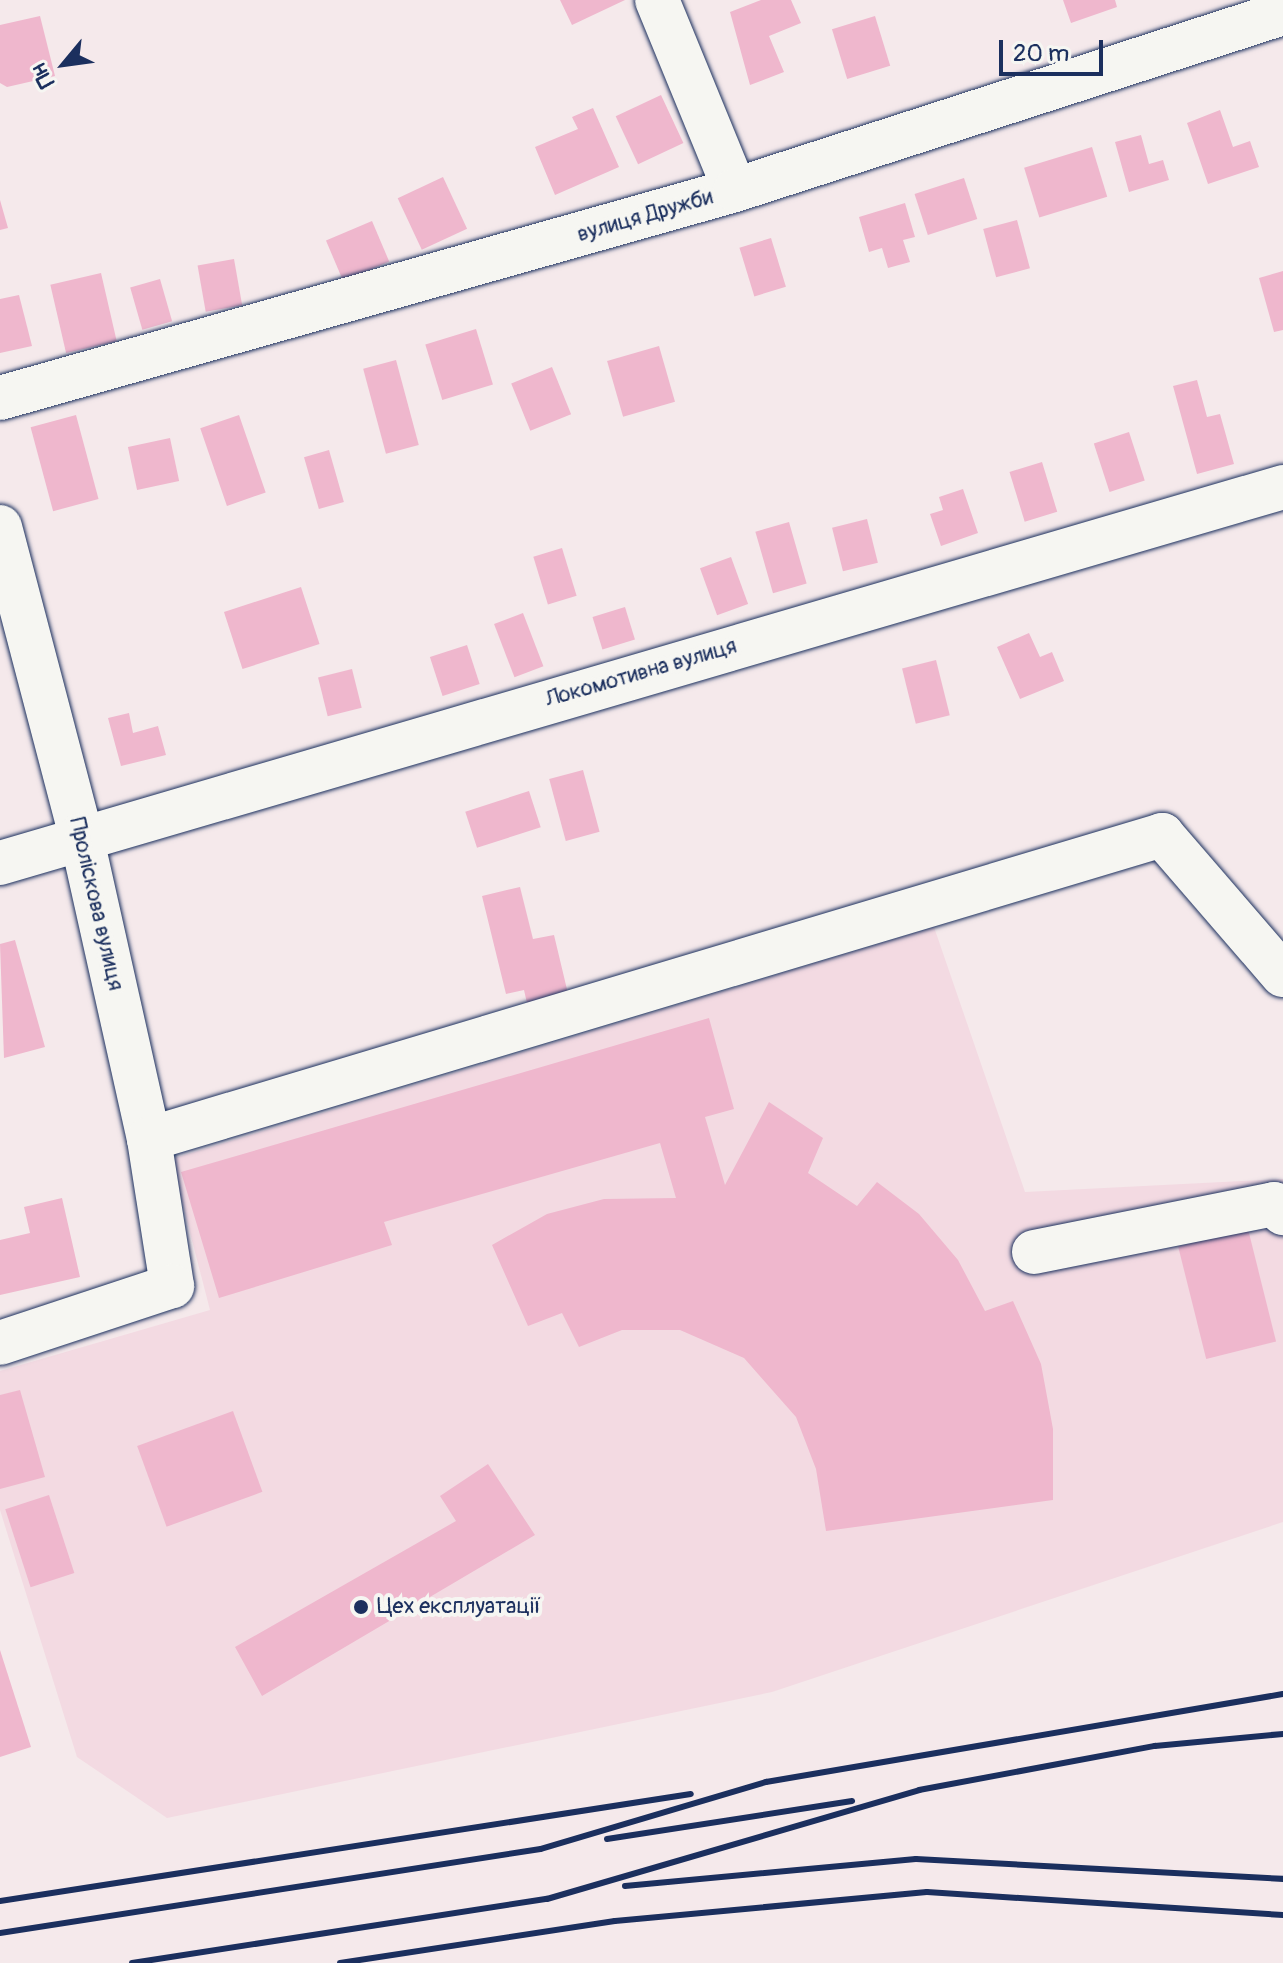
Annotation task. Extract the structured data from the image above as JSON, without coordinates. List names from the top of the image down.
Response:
{
  "streets": {
    "street": ["вулиця Дружби", "Локомотивна вулиця", "Проліскова вулиця"]
  },
  "crossings": [
    ["Локомотивна вулиця", "Проліскова вулиця"]
  ],
  "places": ["Цех експлуатації"],
  "scale_bar": "20 m",
  "north": "bottom left"
}
